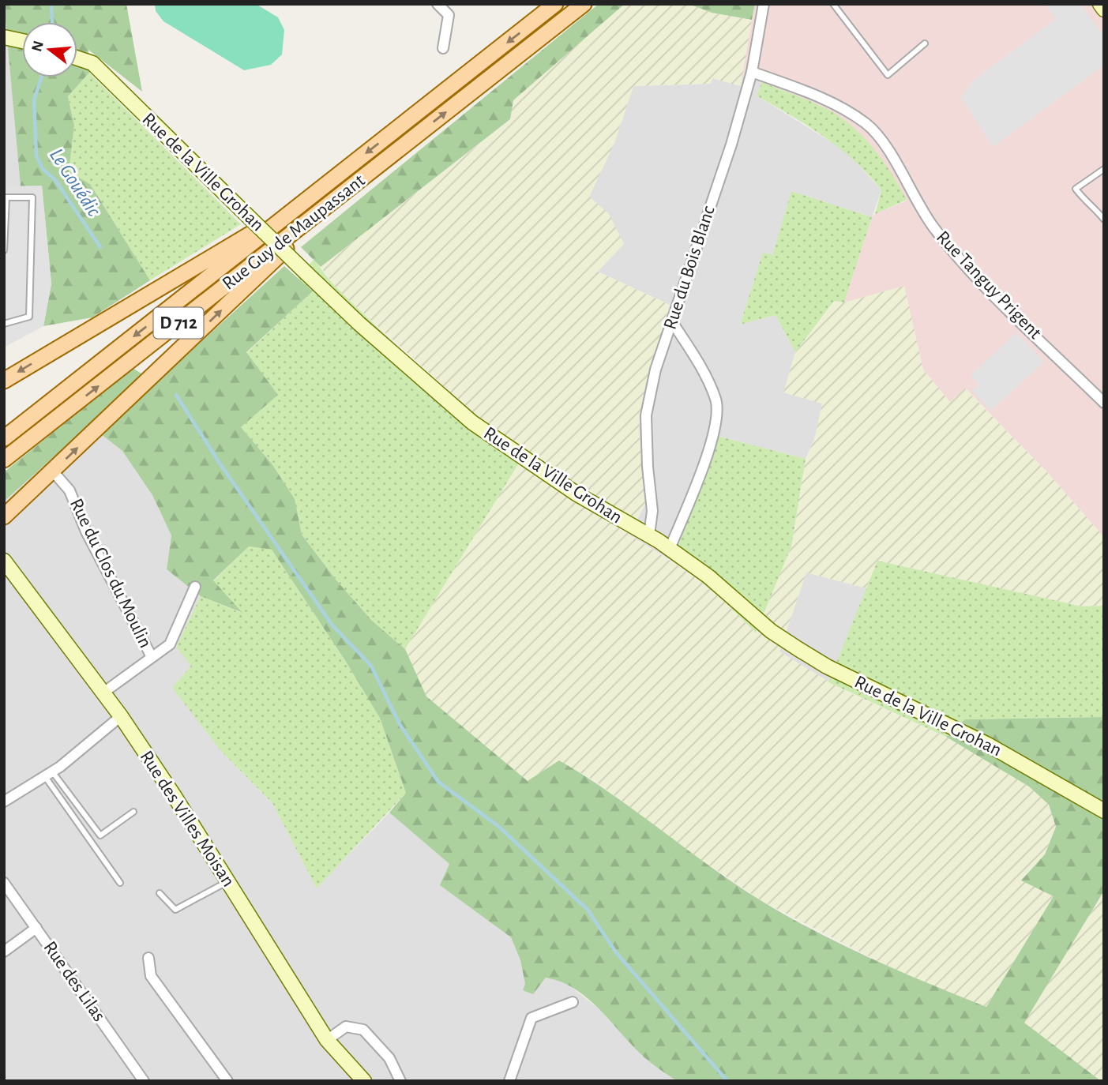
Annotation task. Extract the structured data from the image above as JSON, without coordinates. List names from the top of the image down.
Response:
{
  "streets": {
    "main road": ["Rue Guy de Maupassant", "D 712"],
    "street": [
      "Rue de la Ville Grohan",
      "Rue du Bois Blanc",
      "Rue Tanguy Prigent",
      "Rue du Clos du Moulin",
      "Rue des Villes Moisan",
      "Rue des Lilas"
    ]
  },
  "crossings": [
    ["Rue de la Ville Grohan", "Rue du Bois Blanc"],
    ["Rue du Bois Blanc", "Rue Tanguy Prigent"],
    ["Rue du Clos du Moulin", "Rue des Villes Moisan"]
  ],
  "water": ["Le Gouédic"],
  "north": "left"
}
